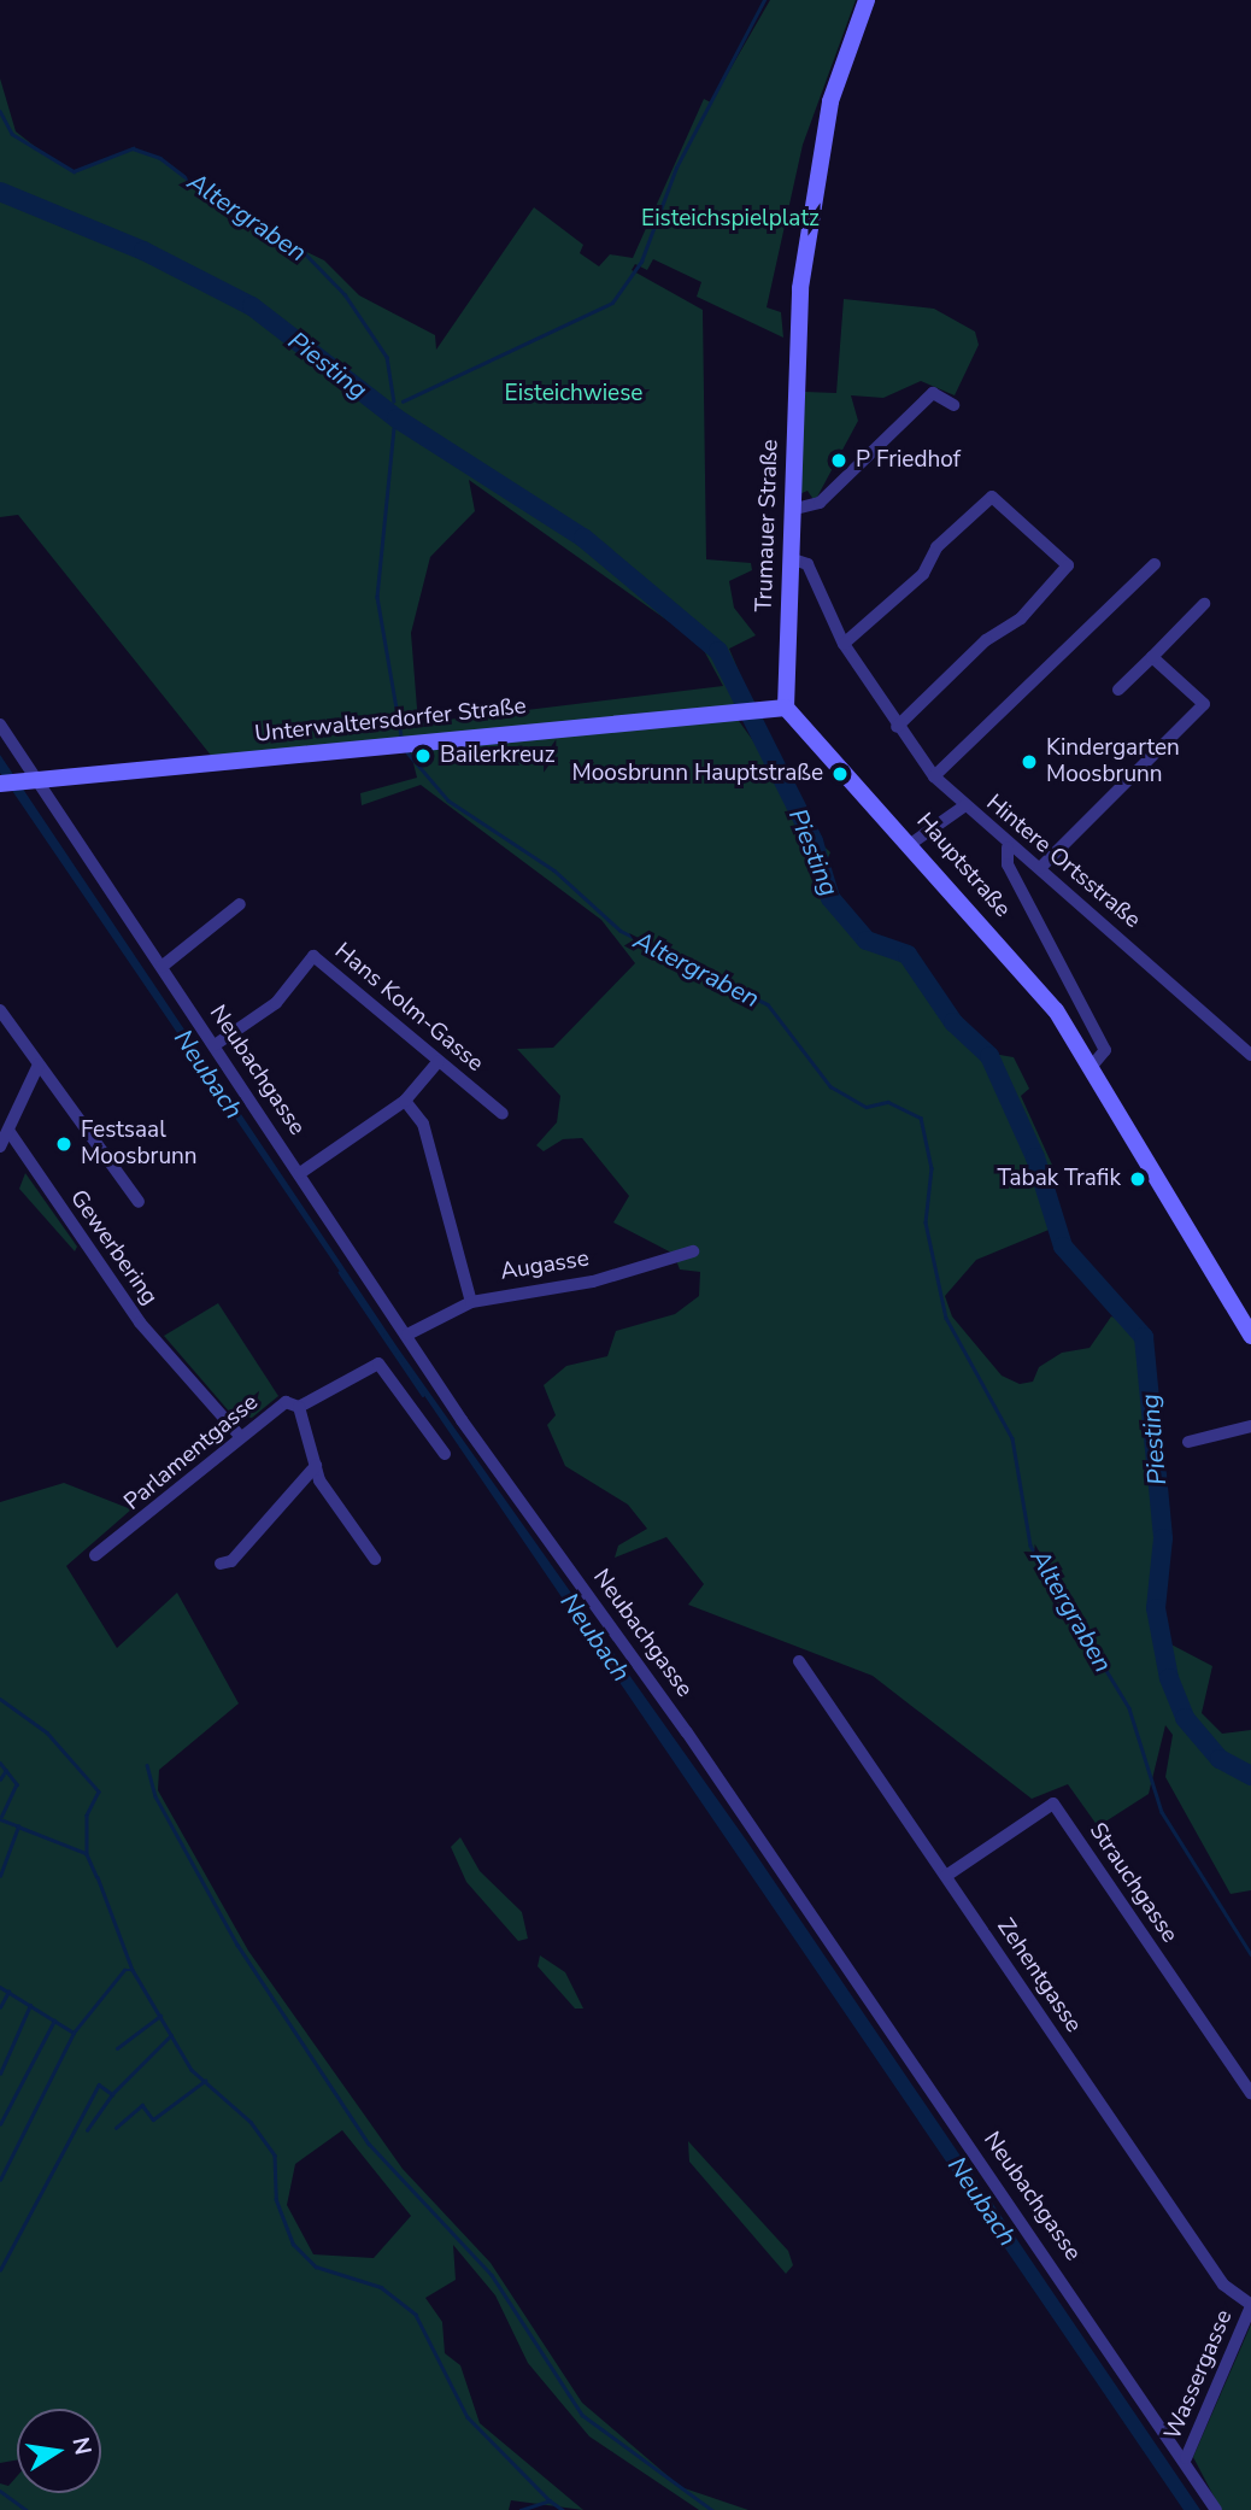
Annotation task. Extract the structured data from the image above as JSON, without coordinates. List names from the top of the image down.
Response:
{
  "streets": {
    "main road": ["Trumauer Straße", "Unterwaltersdorfer Straße", "Hauptstraße"],
    "street": [
      "Hintere Ortsstraße",
      "Hans Kolm-Gasse",
      "Neubachgasse",
      "Gewerbering",
      "Augasse",
      "Parlamentgasse",
      "Strauchgasse",
      "Zehentgasse",
      "Wassergasse"
    ]
  },
  "crossings": [
    ["Trumauer Straße", "Unterwaltersdorfer Straße"],
    ["Trumauer Straße", "Hintere Ortsstraße"],
    ["Trumauer Straße", "Hauptstraße"],
    ["Unterwaltersdorfer Straße", "Hauptstraße"],
    ["Unterwaltersdorfer Straße", "Neubachgasse"],
    ["Hintere Ortsstraße", "Hauptstraße"],
    ["Hans Kolm-Gasse", "Neubachgasse"],
    ["Neubachgasse", "Augasse"],
    ["Neubachgasse", "Wassergasse"],
    ["Gewerbering", "Parlamentgasse"],
    ["Strauchgasse", "Zehentgasse"],
    ["Zehentgasse", "Wassergasse"]
  ],
  "water": ["Altergraben", "Piesting", "Neubach"],
  "parks": ["Eisteichspielplatz", "Eisteichwiese"],
  "places": [
    "P Friedhof",
    "Bailerkreuz",
    "Kindergarten Moosbrunn",
    "Moosbrunn Hauptstraße",
    "Festsaal Moosbrunn",
    "Tabak Trafik"
  ],
  "north": "right"
}
